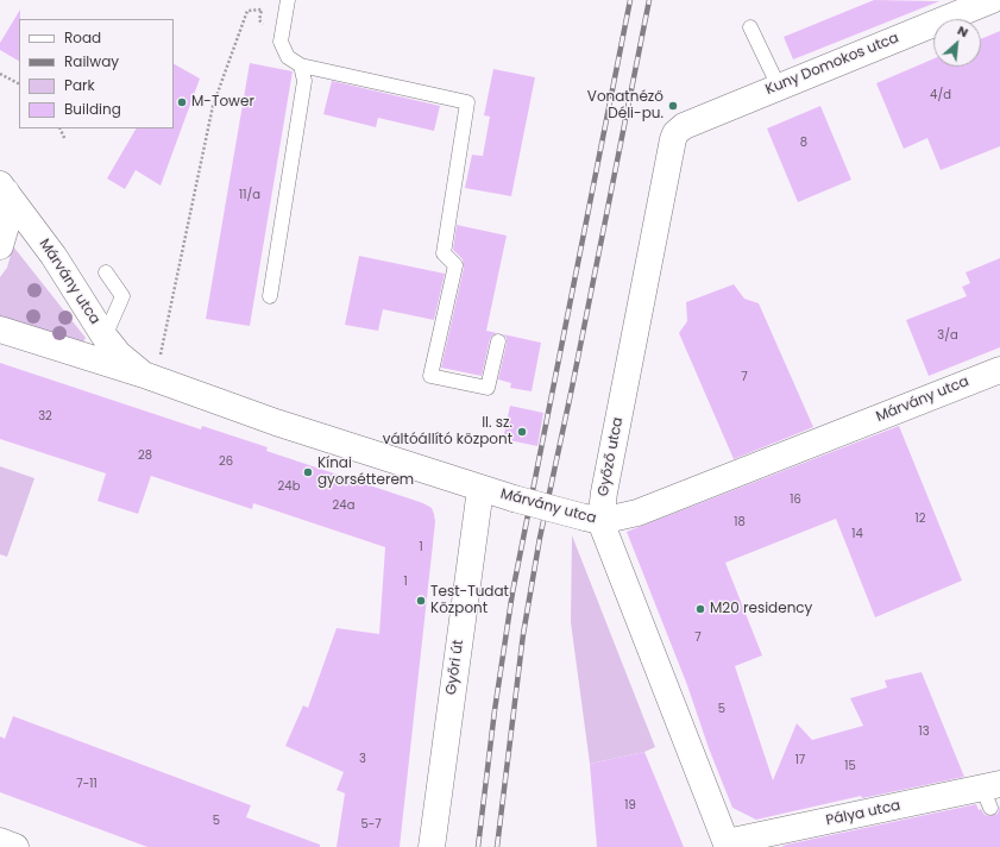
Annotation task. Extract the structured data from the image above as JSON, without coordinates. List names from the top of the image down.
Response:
{
  "streets": {
    "street": [
      "Kuny Domokos utca",
      "Márvány utca",
      "Győző utca",
      "Győri út",
      "Pálya utca"
    ]
  },
  "crossings": [
    ["Kuny Domokos utca", "Győző utca"],
    ["Márvány utca", "Győző utca"],
    ["Márvány utca", "Győri út"],
    ["Győző utca", "Pálya utca"]
  ],
  "places": [
    "M-Tower",
    "Vonatnéző Déli-pu.",
    "II. sz. váltóállító központ",
    "Kínai gyorsétterem",
    "Test-Tudat Központ",
    "M20 residency"
  ],
  "house_numbers": [
    "4/d",
    "8",
    "11/a",
    "3/a",
    "7",
    "32",
    "28",
    "26",
    "24b",
    "16",
    "24a",
    "12",
    "18",
    "14",
    "1",
    "1",
    "7",
    "5",
    "13",
    "3",
    "17",
    "15",
    "7-11",
    "19",
    "5",
    "5-7"
  ],
  "legend": [
    "Road",
    "Railway",
    "Park",
    "Building"
  ],
  "north": "top right"
}
